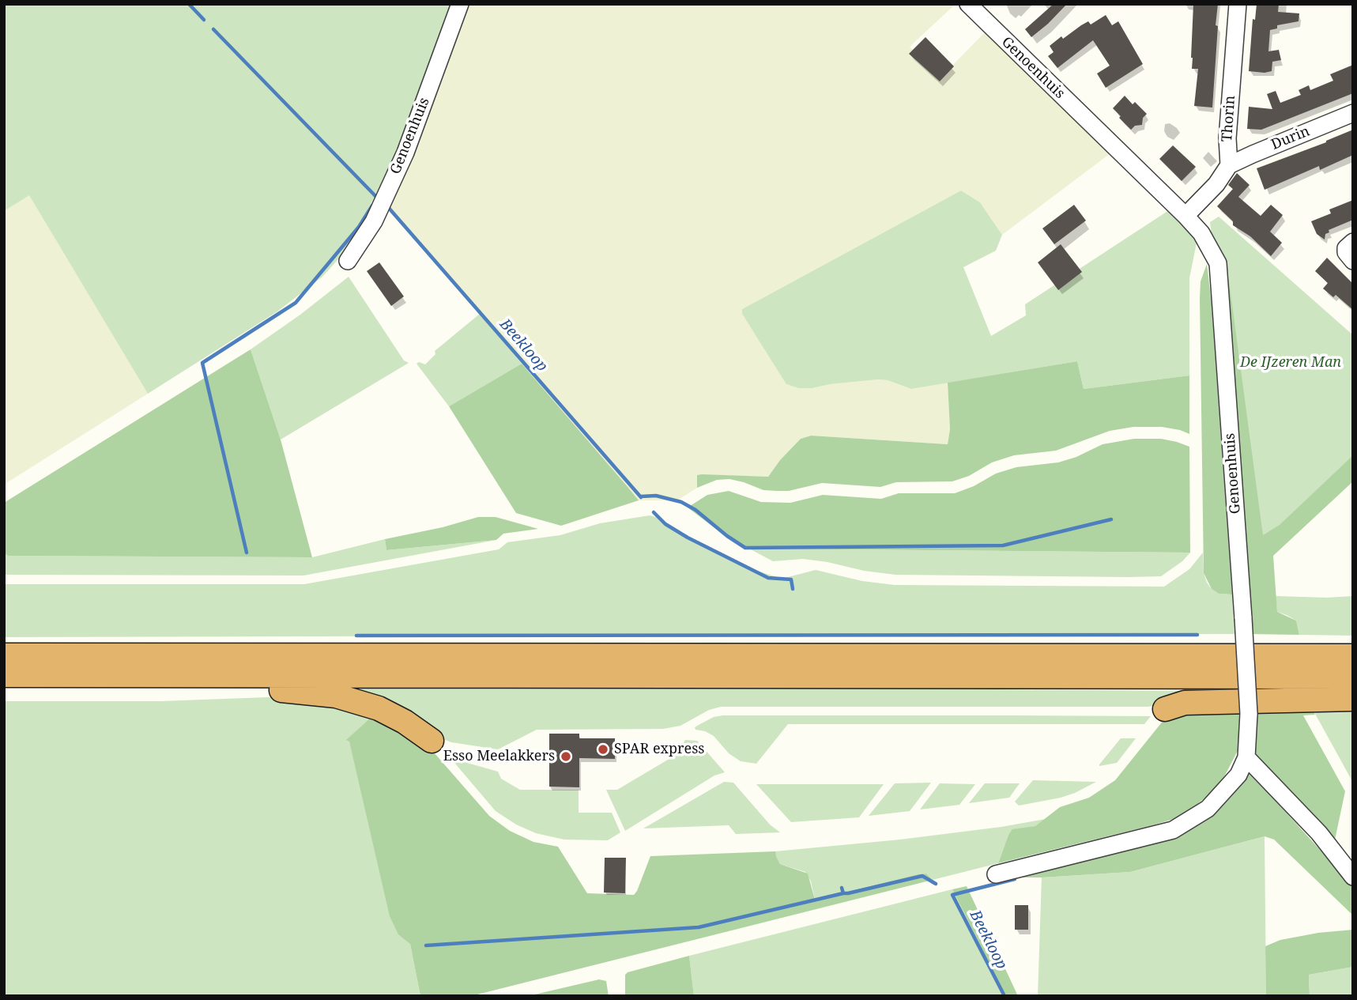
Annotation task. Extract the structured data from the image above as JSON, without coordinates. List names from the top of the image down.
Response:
{
  "streets": {
    "street": ["Genoenhuis", "Thorin", "Durin"]
  },
  "crossings": [
    ["Thorin", "Durin"]
  ],
  "water": ["Beekloop"],
  "parks": ["De IJzeren Man"],
  "places": ["SPAR express", "Esso Meelakkers"]
}
